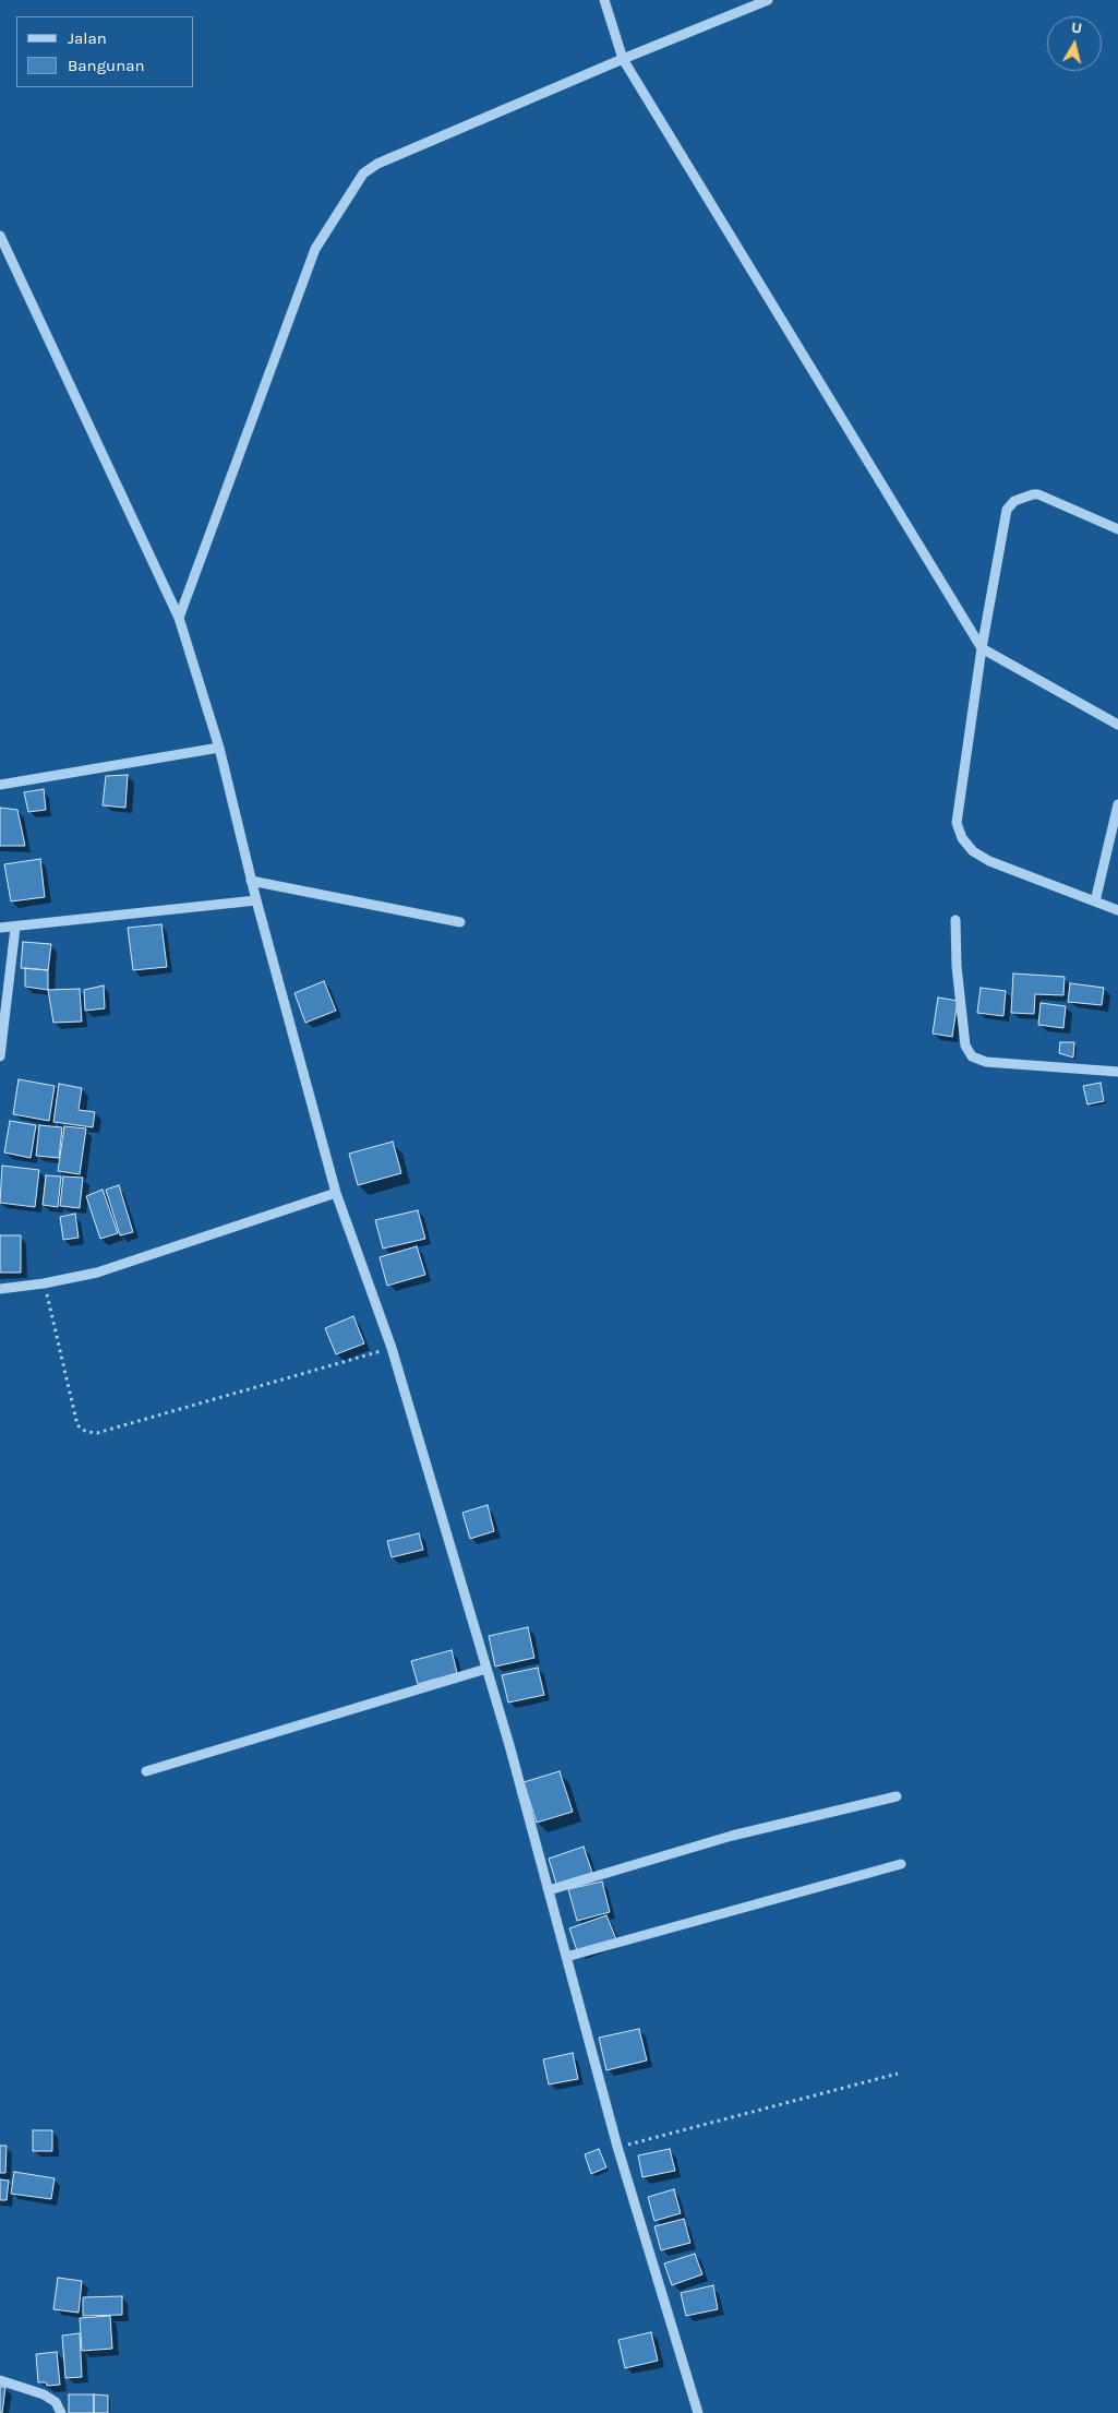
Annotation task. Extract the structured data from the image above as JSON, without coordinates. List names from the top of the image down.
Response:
{
  "legend": ["Jalan", "Bangunan"],
  "north": "top"
}
